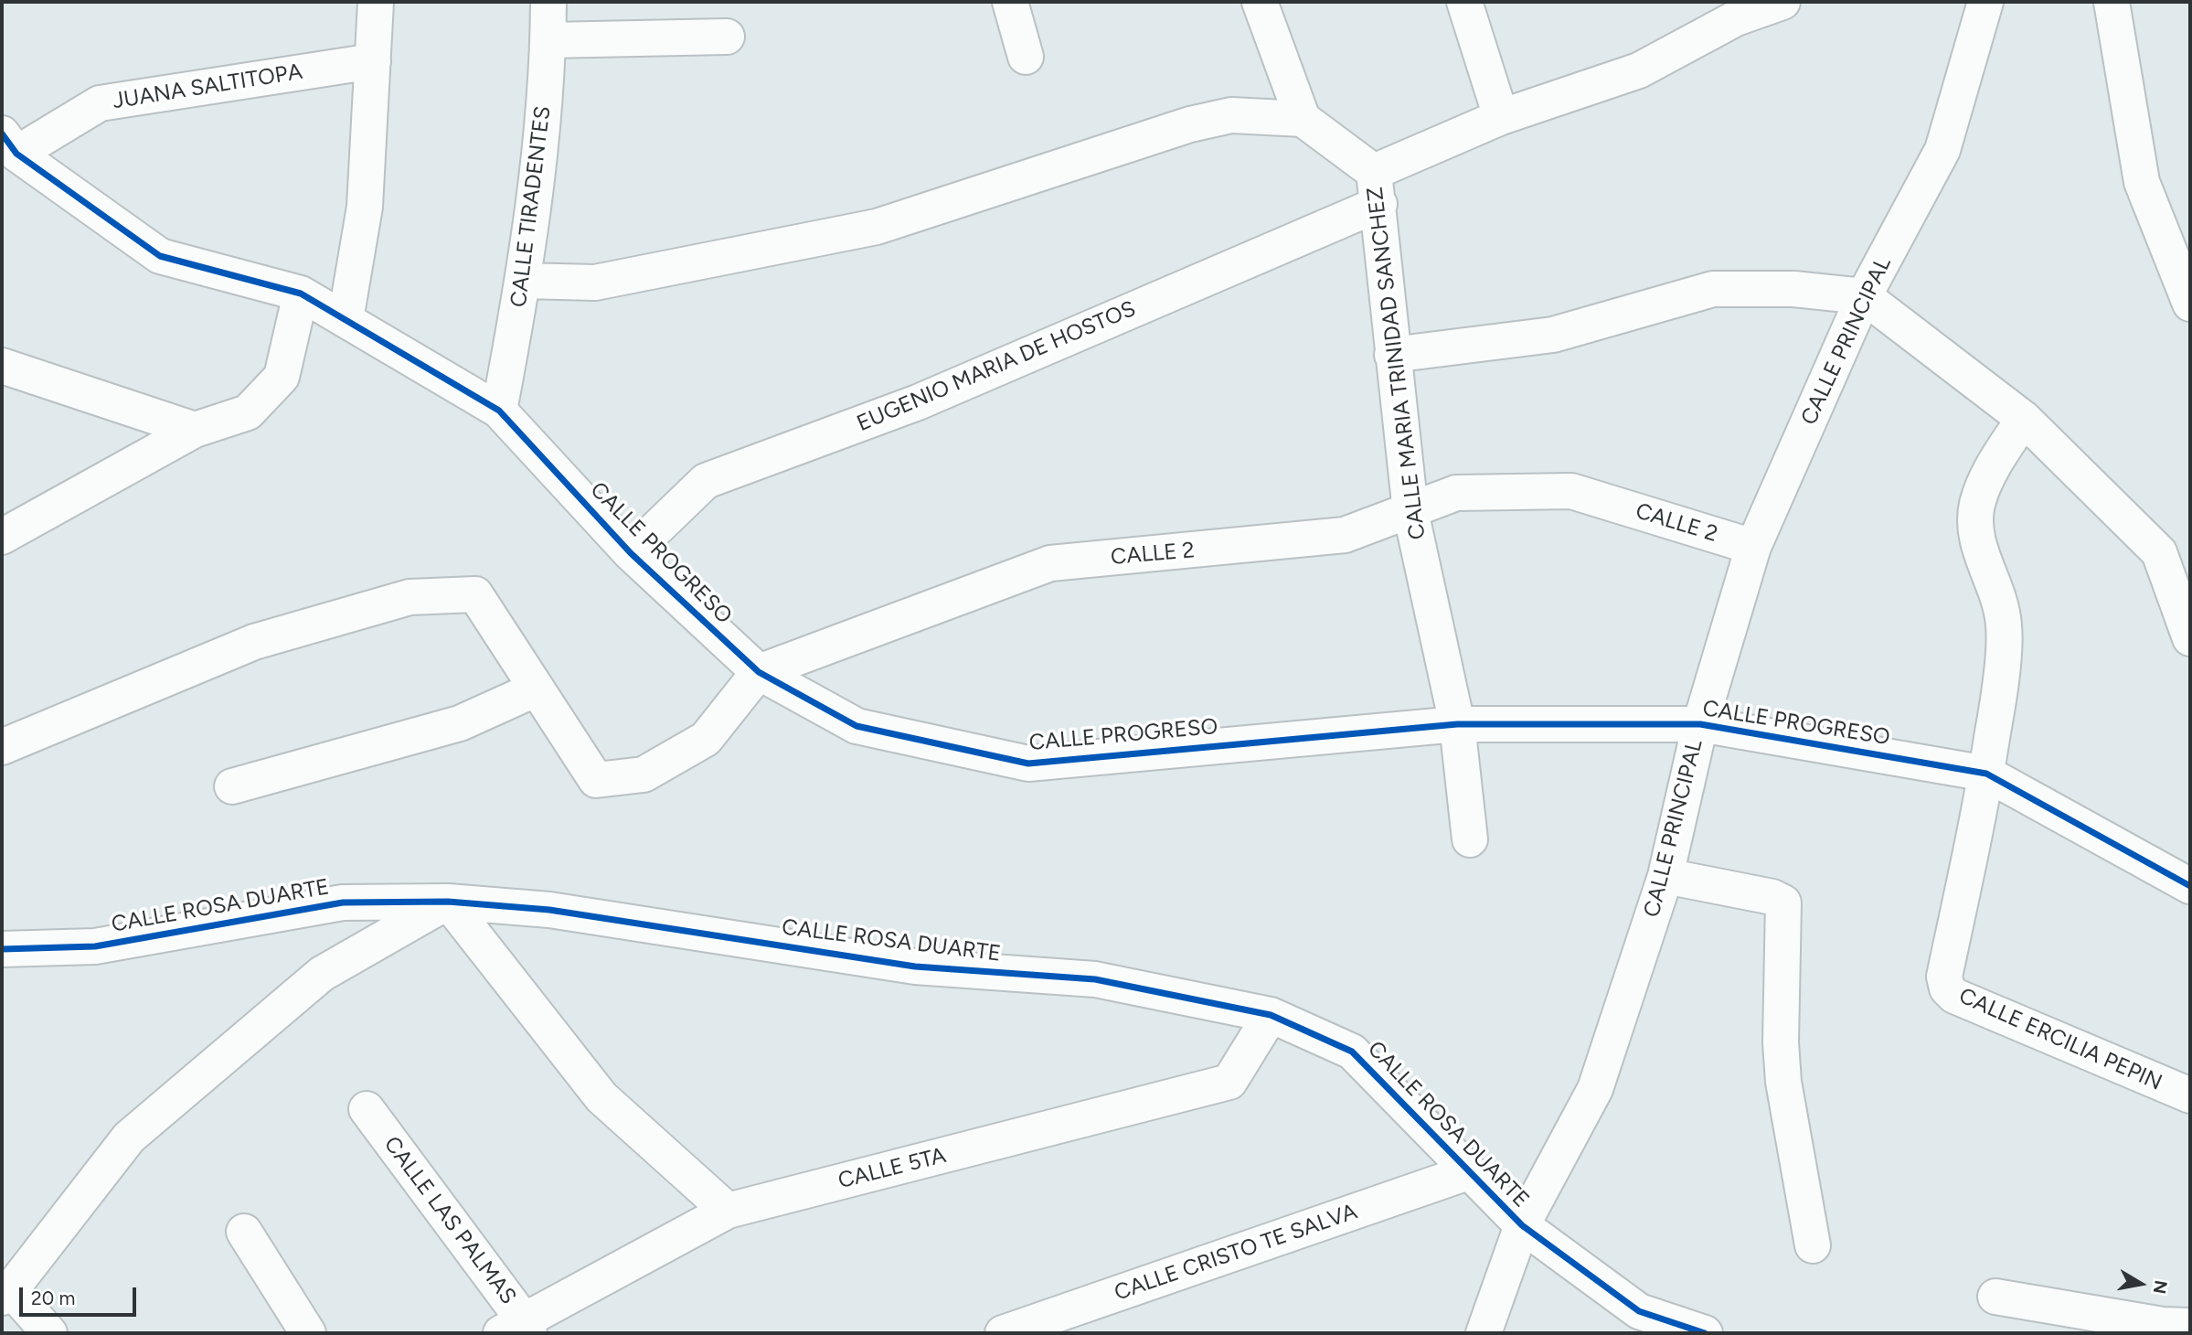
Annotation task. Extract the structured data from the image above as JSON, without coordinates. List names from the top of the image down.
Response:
{
  "streets": {
    "street": [
      "JUANA SALTITOPA",
      "CALLE TIRADENTES",
      "CALLE PRINCIPAL",
      "CALLE MARIA TRINIDAD SANCHEZ",
      "EUGENIO MARIA DE HOSTOS",
      "CALLE 2",
      "CALLE PROGRESO",
      "CALLE ROSA DUARTE",
      "CALLE ERCILIA PEPIN",
      "CALLE 5TA",
      "CALLE LAS PALMAS",
      "CALLE CRISTO TE SALVA"
    ]
  },
  "crossings": [
    ["JUANA SALTITOPA", "CALLE PROGRESO"],
    ["CALLE TIRADENTES", "CALLE PROGRESO"],
    ["CALLE PRINCIPAL", "CALLE 2"],
    ["CALLE PRINCIPAL", "CALLE PROGRESO"],
    ["CALLE PRINCIPAL", "CALLE ROSA DUARTE"],
    ["CALLE MARIA TRINIDAD SANCHEZ", "EUGENIO MARIA DE HOSTOS"],
    ["CALLE MARIA TRINIDAD SANCHEZ", "CALLE 2"],
    ["CALLE MARIA TRINIDAD SANCHEZ", "CALLE PROGRESO"],
    ["EUGENIO MARIA DE HOSTOS", "CALLE PROGRESO"],
    ["CALLE 2", "CALLE PROGRESO"],
    ["CALLE PROGRESO", "CALLE ERCILIA PEPIN"],
    ["CALLE ROSA DUARTE", "CALLE 5TA"],
    ["CALLE ROSA DUARTE", "CALLE CRISTO TE SALVA"],
    ["CALLE 5TA", "CALLE LAS PALMAS"]
  ],
  "scale_bar": "20 m",
  "north": "right"
}
